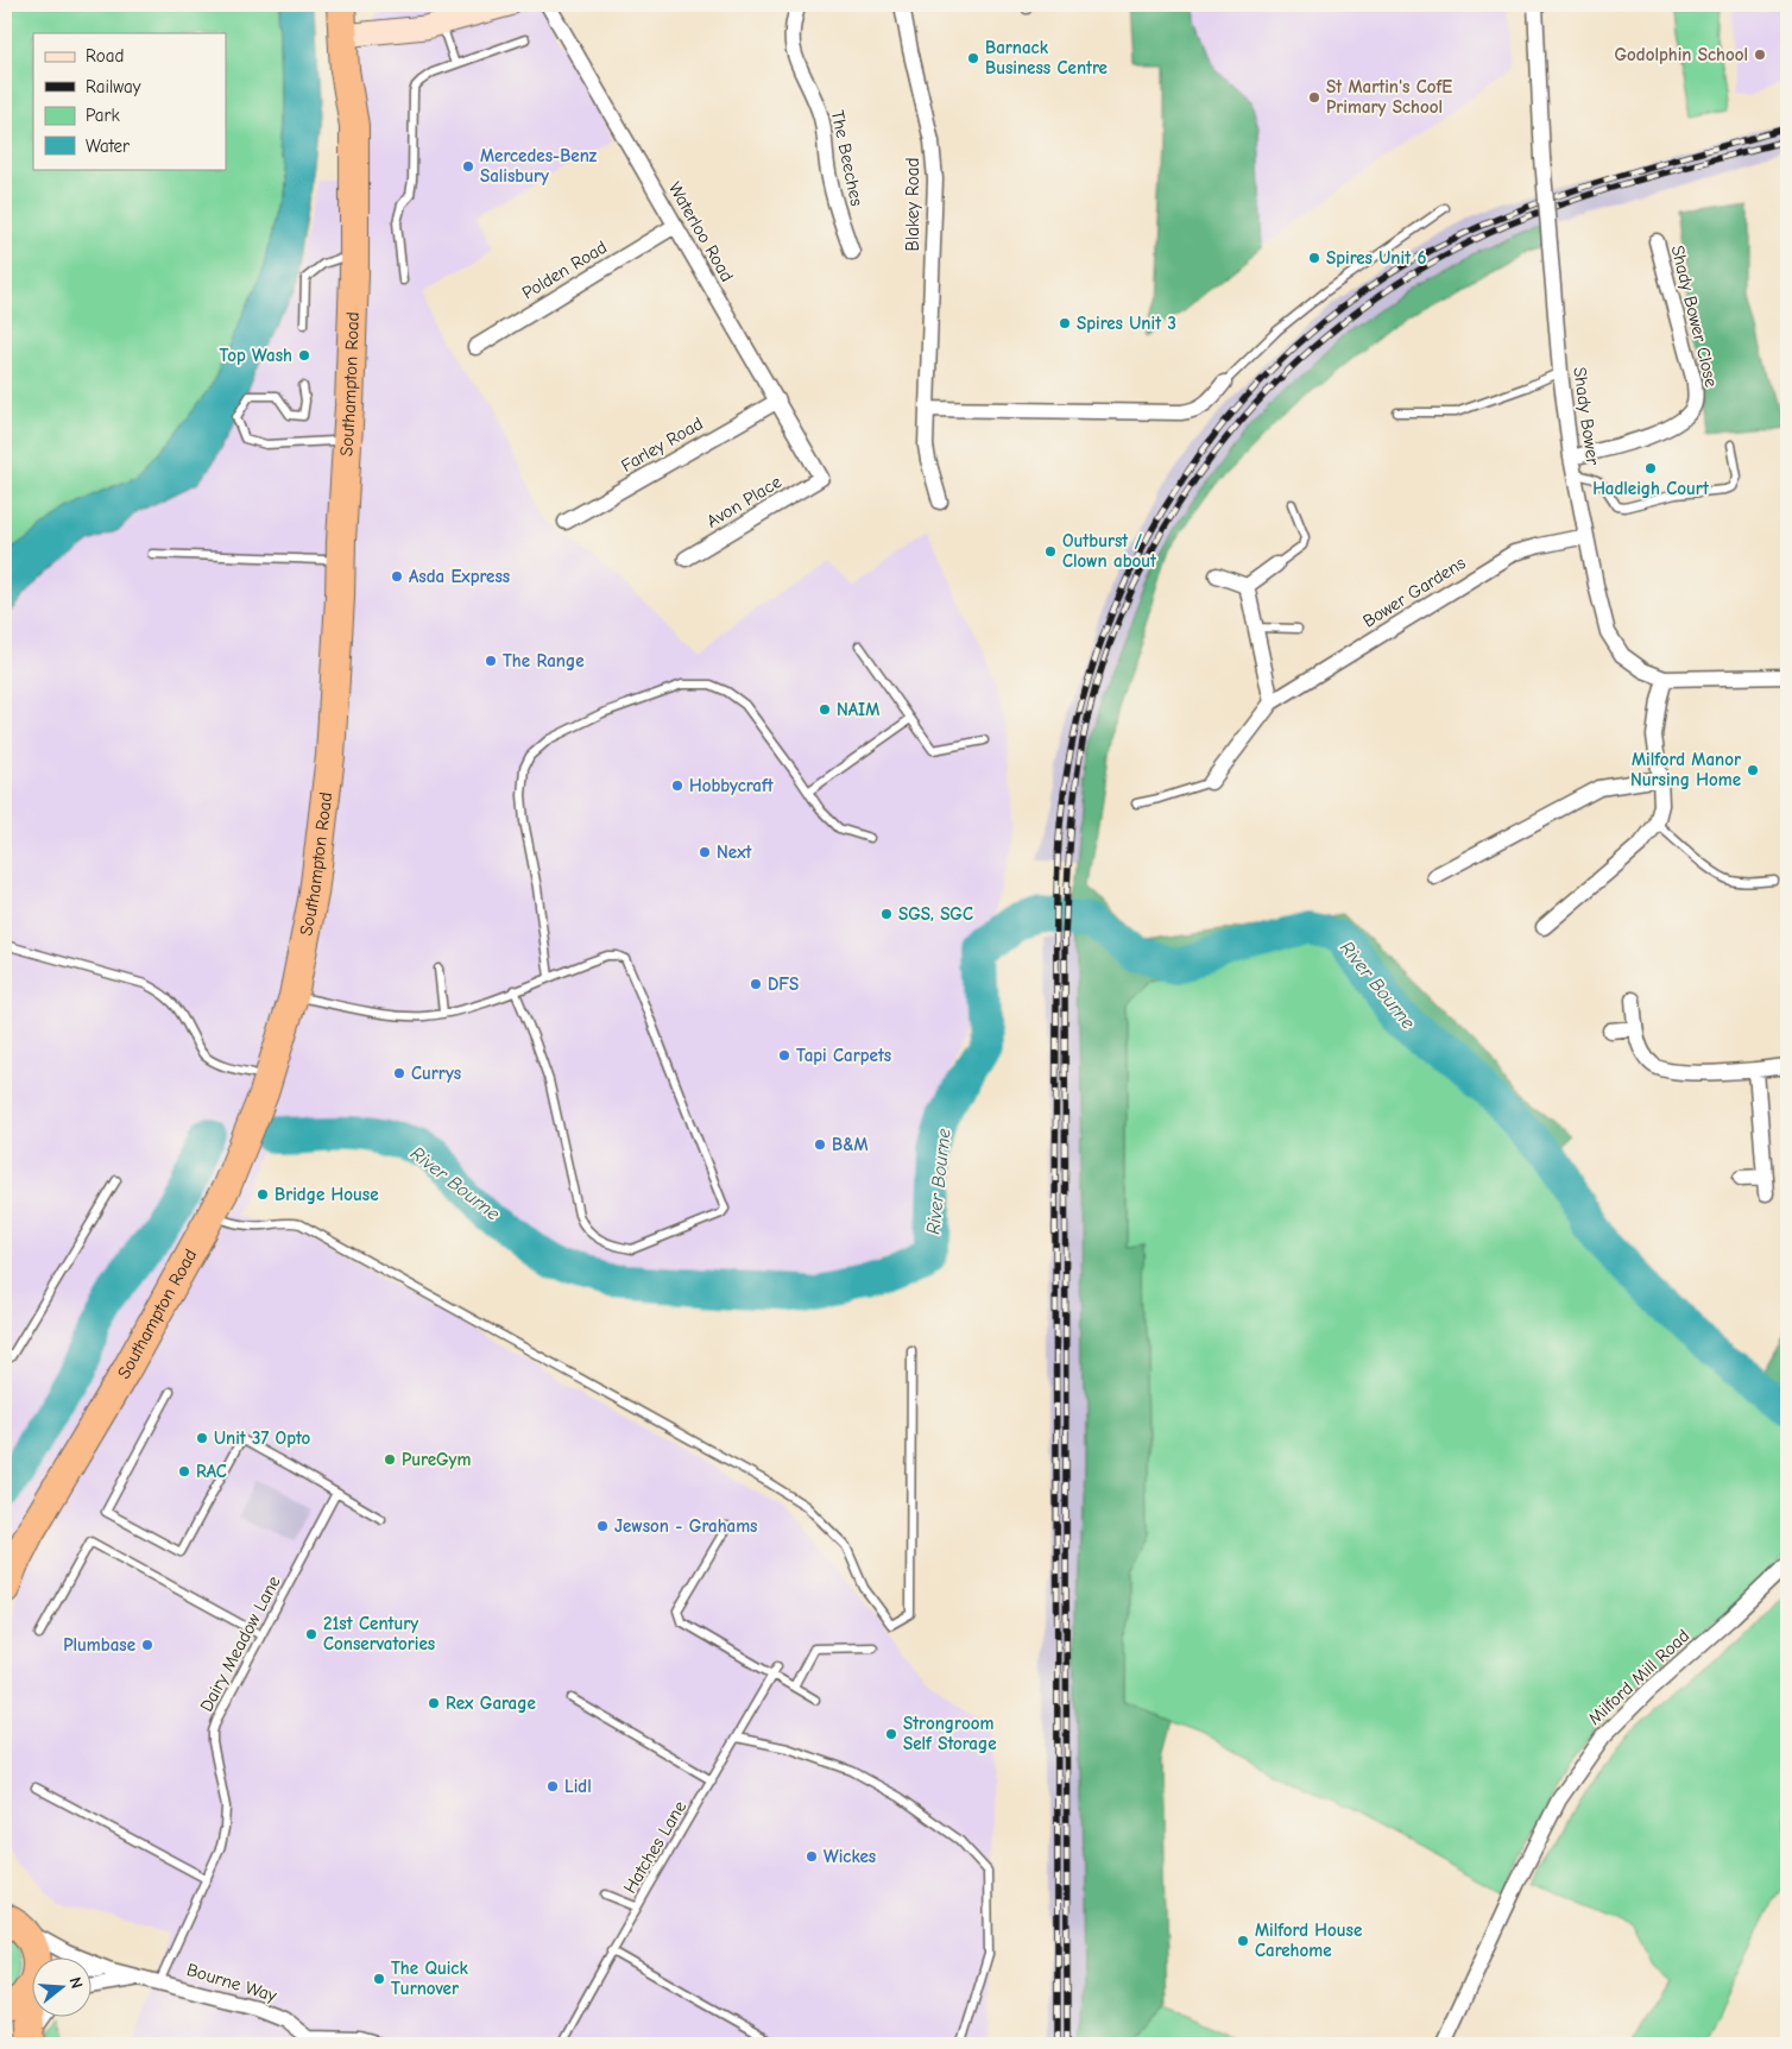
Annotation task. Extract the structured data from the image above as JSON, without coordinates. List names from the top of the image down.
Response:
{
  "streets": {
    "highway": ["Southampton Road"],
    "street": [
      "The Beeches",
      "Blakey Road",
      "Waterloo Road",
      "Polden Road",
      "Shady Bower Close",
      "Shady Bower",
      "Farley Road",
      "Avon Place",
      "Bower Gardens",
      "Milford Mill Road",
      "Bourne Way"
    ],
    "lane": ["Dairy Meadow Lane", "Hatches Lane"]
  },
  "crossings": [
    ["Waterloo Road", "Polden Road"],
    ["Waterloo Road", "Farley Road"],
    ["Waterloo Road", "Avon Place"],
    ["Shady Bower Close", "Shady Bower"],
    ["Shady Bower", "Bower Gardens"],
    ["Dairy Meadow Lane", "Bourne Way"]
  ],
  "water": ["River Bourne"],
  "places": [
    "Godolphin School",
    "Barnack Business Centre",
    "St Martin's CofE Primary School",
    "Mercedes-Benz Salisbury",
    "Spires Unit 6",
    "Spires Unit 3",
    "Top Wash",
    "Hadleigh Court",
    "Outburst / Clown about",
    "Asda Express",
    "The Range",
    "NAIM",
    "Milford Manor Nursing Home",
    "Hobbycraft",
    "Next",
    "SGS, SGC",
    "DFS",
    "Tapi Carpets",
    "Currys",
    "B&M",
    "Bridge House",
    "Unit 37 Opto",
    "PureGym",
    "RAC",
    "Jewson - Grahams",
    "21st Century Conservatories",
    "Plumbase",
    "Rex Garage",
    "Strongroom Self Storage",
    "Lidl",
    "Wickes",
    "Milford House Carehome",
    "The Quick Turnover"
  ],
  "legend": [
    "Road",
    "Railway",
    "Park",
    "Water"
  ],
  "north": "right"
}
